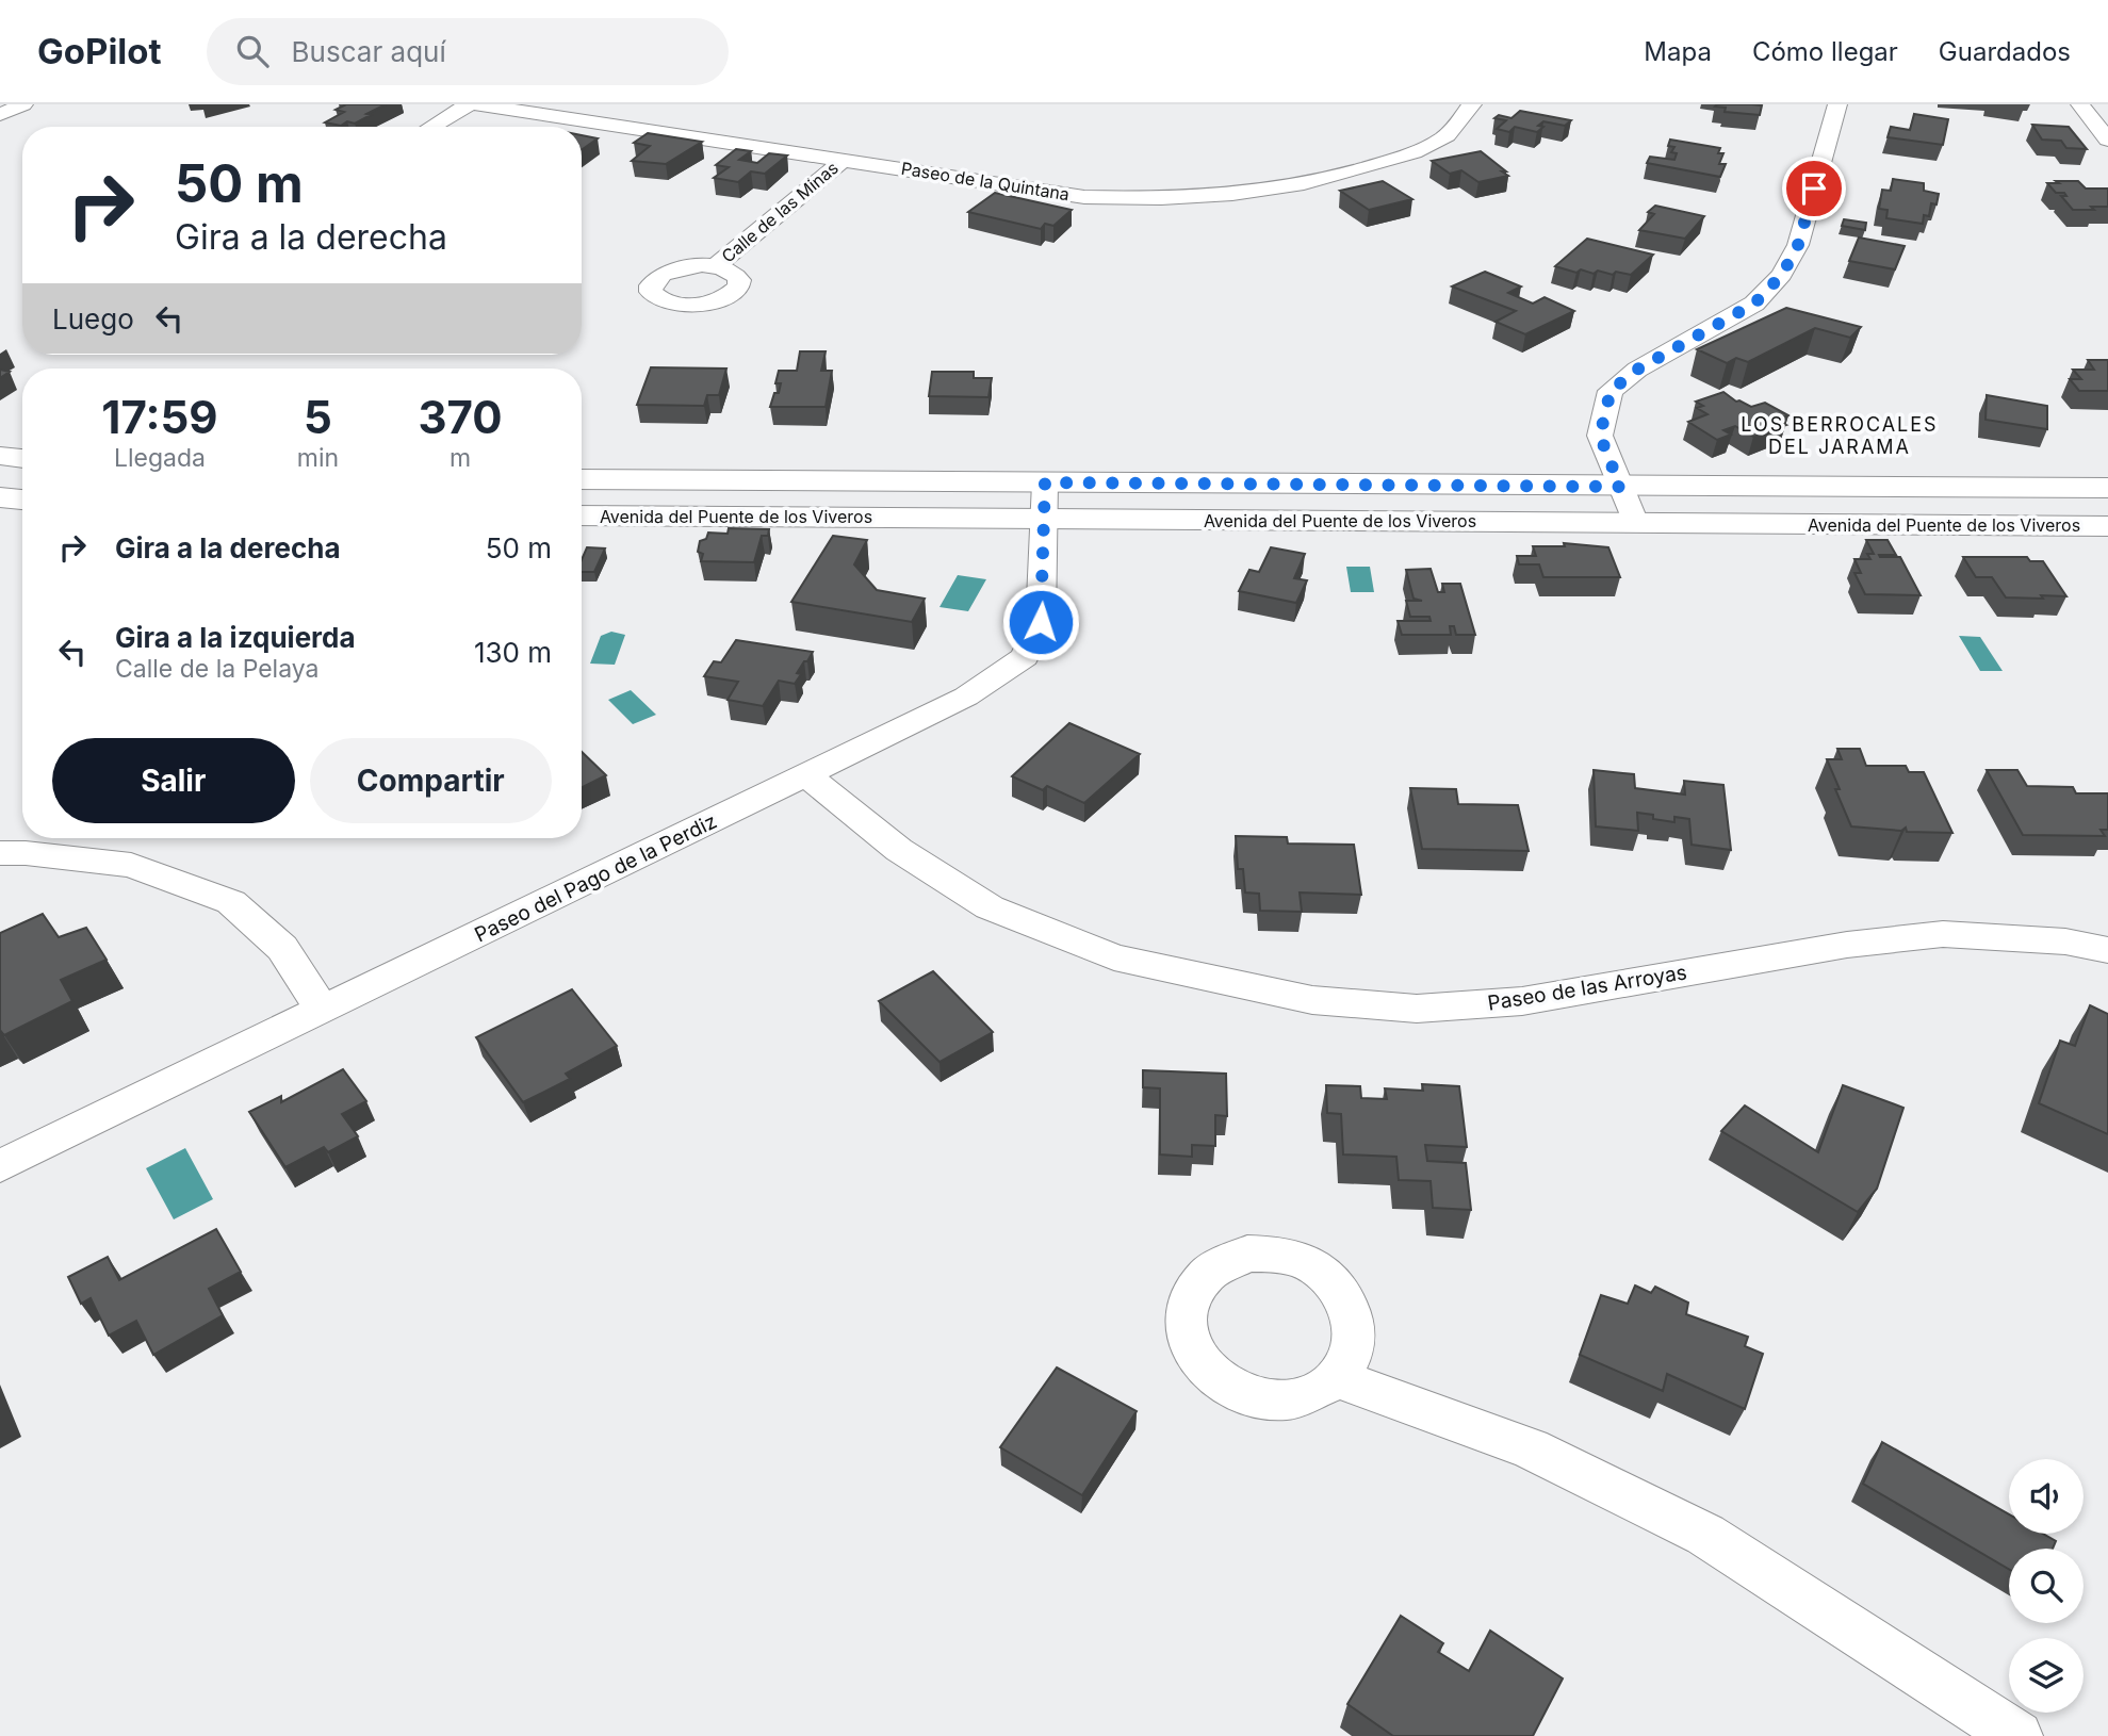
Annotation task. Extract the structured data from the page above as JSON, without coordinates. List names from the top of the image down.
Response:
{
  "streets": {
    "street": [
      "Paseo de la Quintana",
      "Calle de las Minas",
      "Avenida del Puente de los Viveros",
      "Paseo del Pago de la Perdiz",
      "Paseo de las Arroyas"
    ]
  },
  "crossings": [
    ["Paseo de la Quintana", "Calle de las Minas"],
    ["Avenida del Puente de los Viveros", "Paseo del Pago de la Perdiz"],
    ["Paseo del Pago de la Perdiz", "Paseo de las Arroyas"]
  ],
  "districts": ["LOS BERROCALES DEL JARAMA"],
  "page": {
    "header": "GoPilot",
    "search": "Buscar aquí",
    "nav": ["Mapa", "Cómo llegar", "Guardados"],
    "turn": ["50 m", "Gira a la derecha"],
    "then": "Luego",
    "eta": [
      "17:59",
      "Llegada",
      "5",
      "min",
      "370",
      "m"
    ],
    "list": [
      {
        "name": "Gira a la derecha",
        "value": "50 m"
      },
      {
        "name": "Gira a la izquierda",
        "note": "Calle de la Pelaya",
        "value": "130 m"
      }
    ],
    "buttons": ["Salir", "Compartir"]
  }
}
